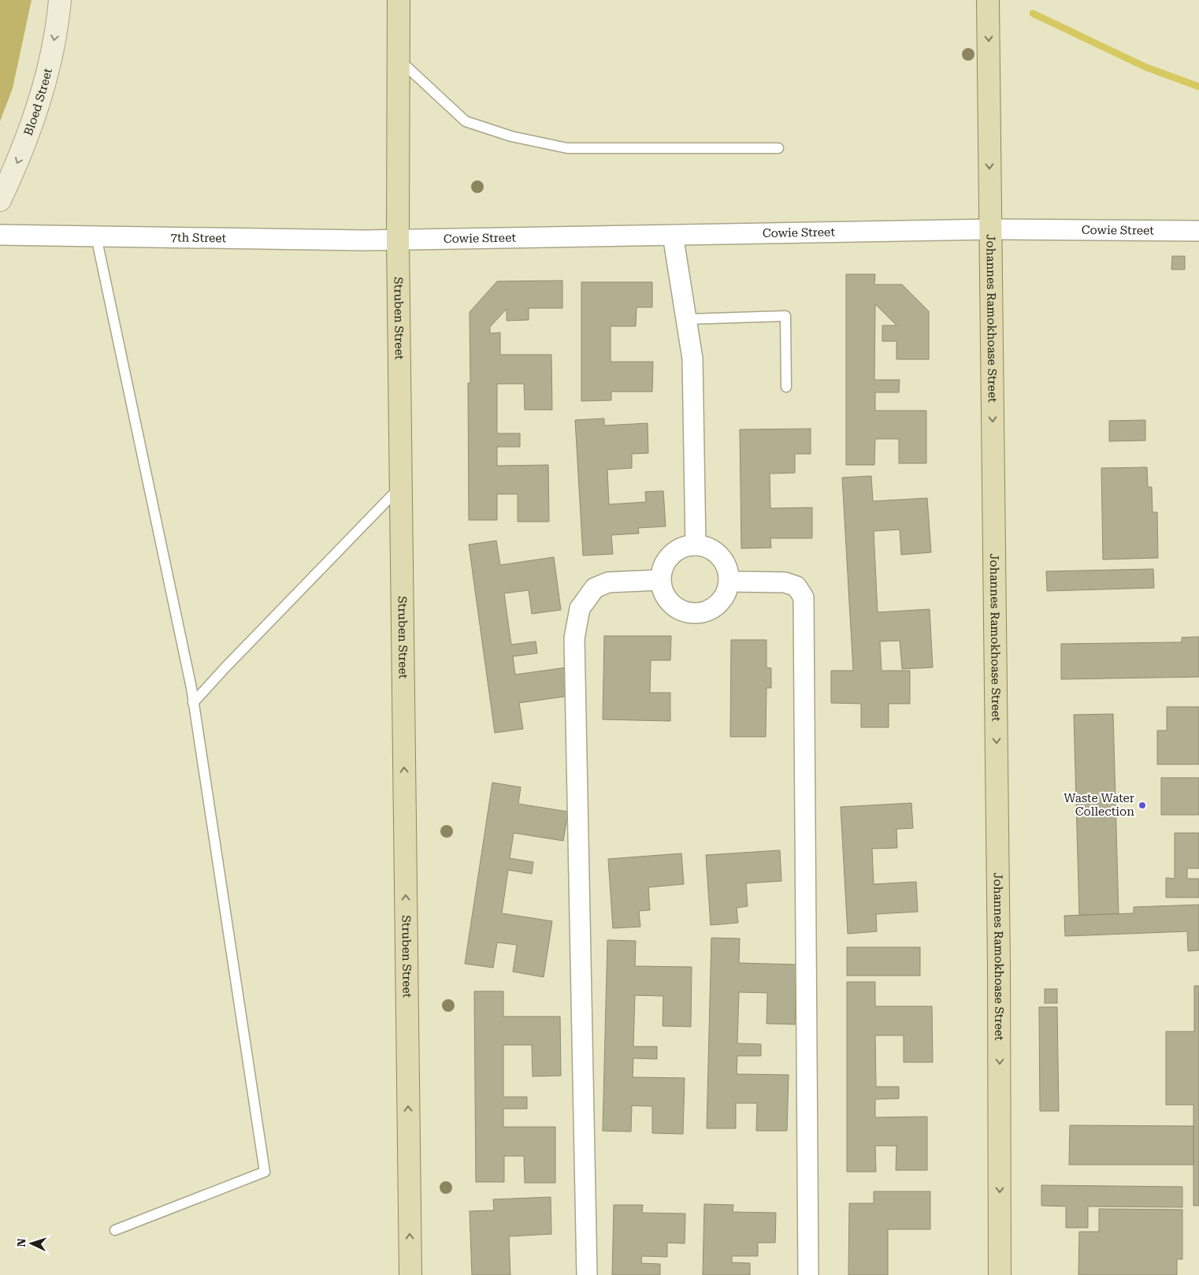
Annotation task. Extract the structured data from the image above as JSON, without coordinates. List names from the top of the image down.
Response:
{
  "streets": {
    "main road": ["Bloed Street", "Struben Street", "Johannes Ramokhoase Street"],
    "street": ["Cowie Street", "7th Street"]
  },
  "crossings": [
    ["Cowie Street", "7th Street"],
    ["Cowie Street", "Struben Street"],
    ["Cowie Street", "Johannes Ramokhoase Street"],
    ["7th Street", "Struben Street"]
  ],
  "one_way": ["Bloed Street", "Struben Street", "Johannes Ramokhoase Street"],
  "places": ["Waste Water Collection"],
  "north": "left"
}
